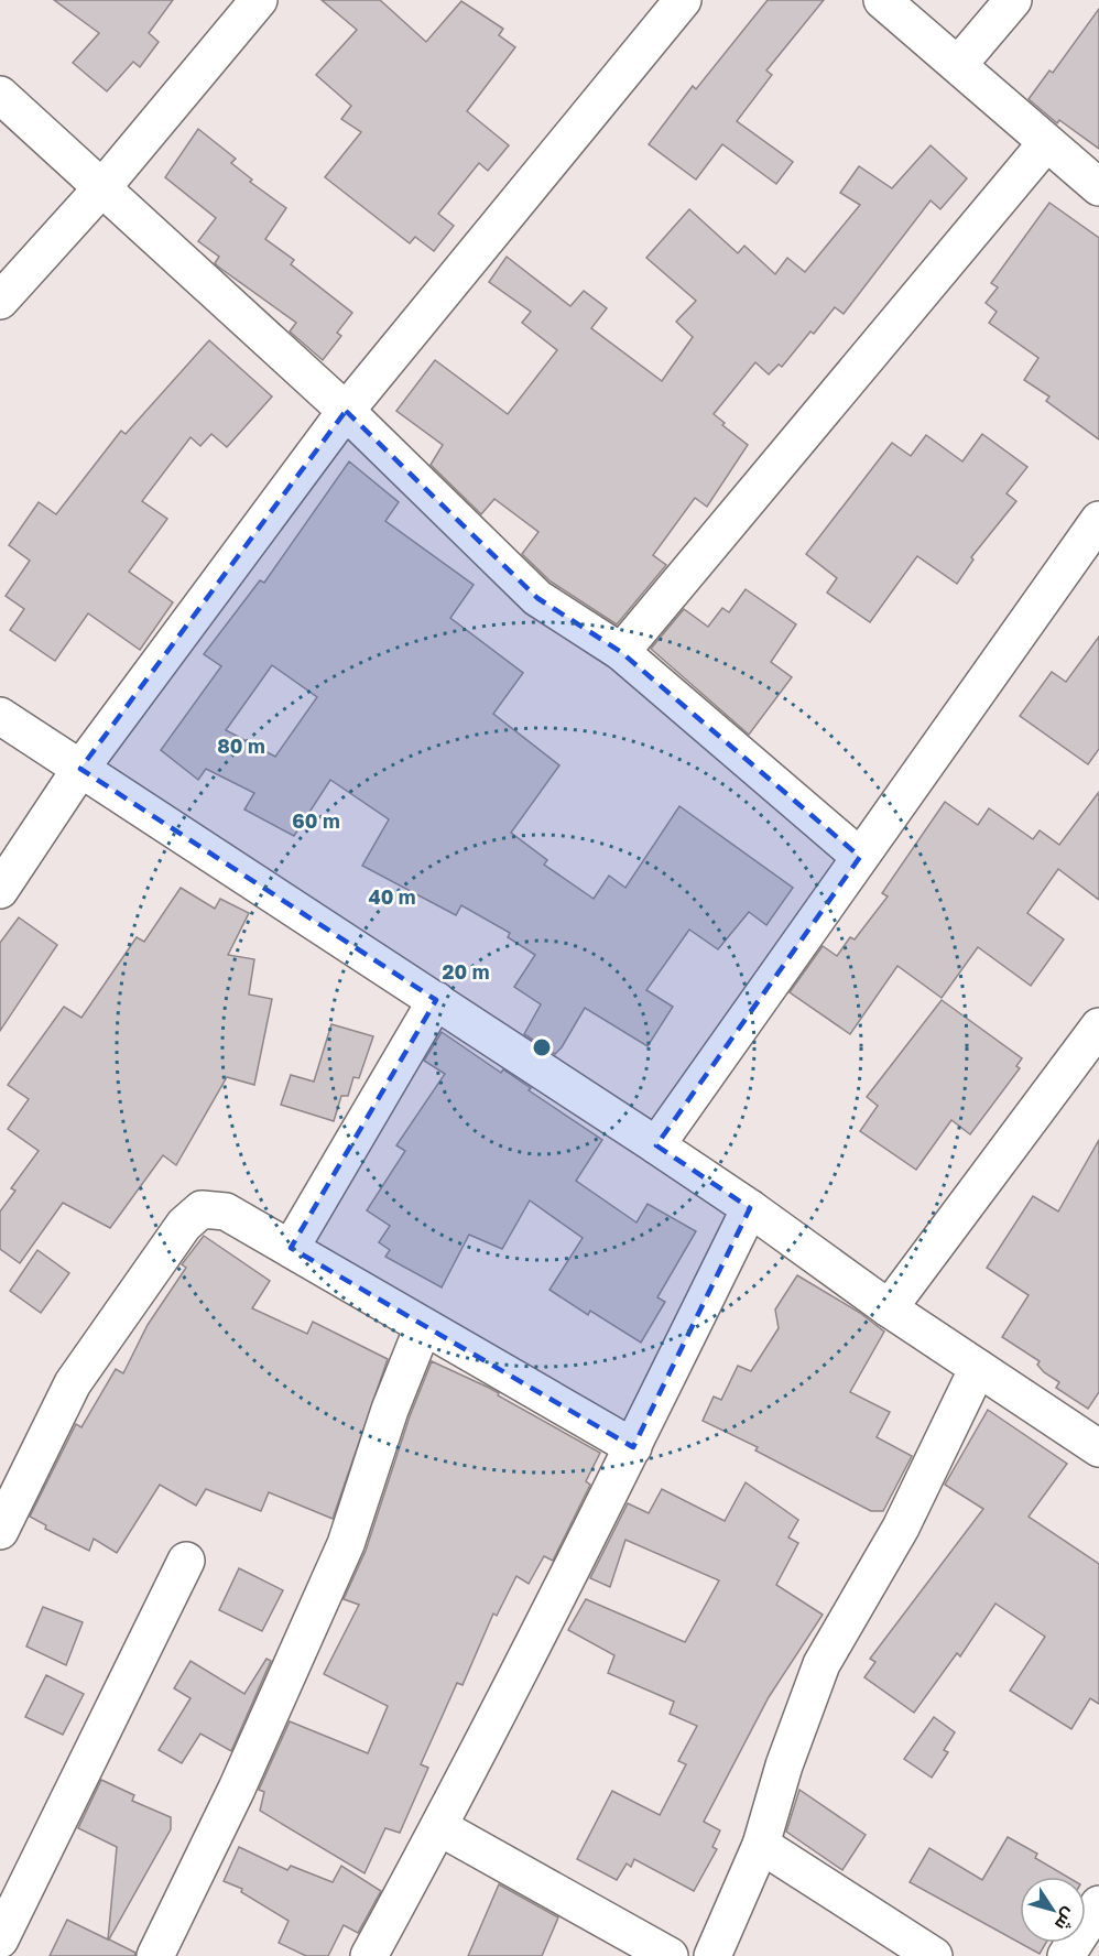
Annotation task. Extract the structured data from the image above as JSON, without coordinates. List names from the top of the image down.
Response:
{
  "north": "bottom right",
  "rings": [
    "80 m",
    "60 m",
    "40 m",
    "20 m"
  ]
}
